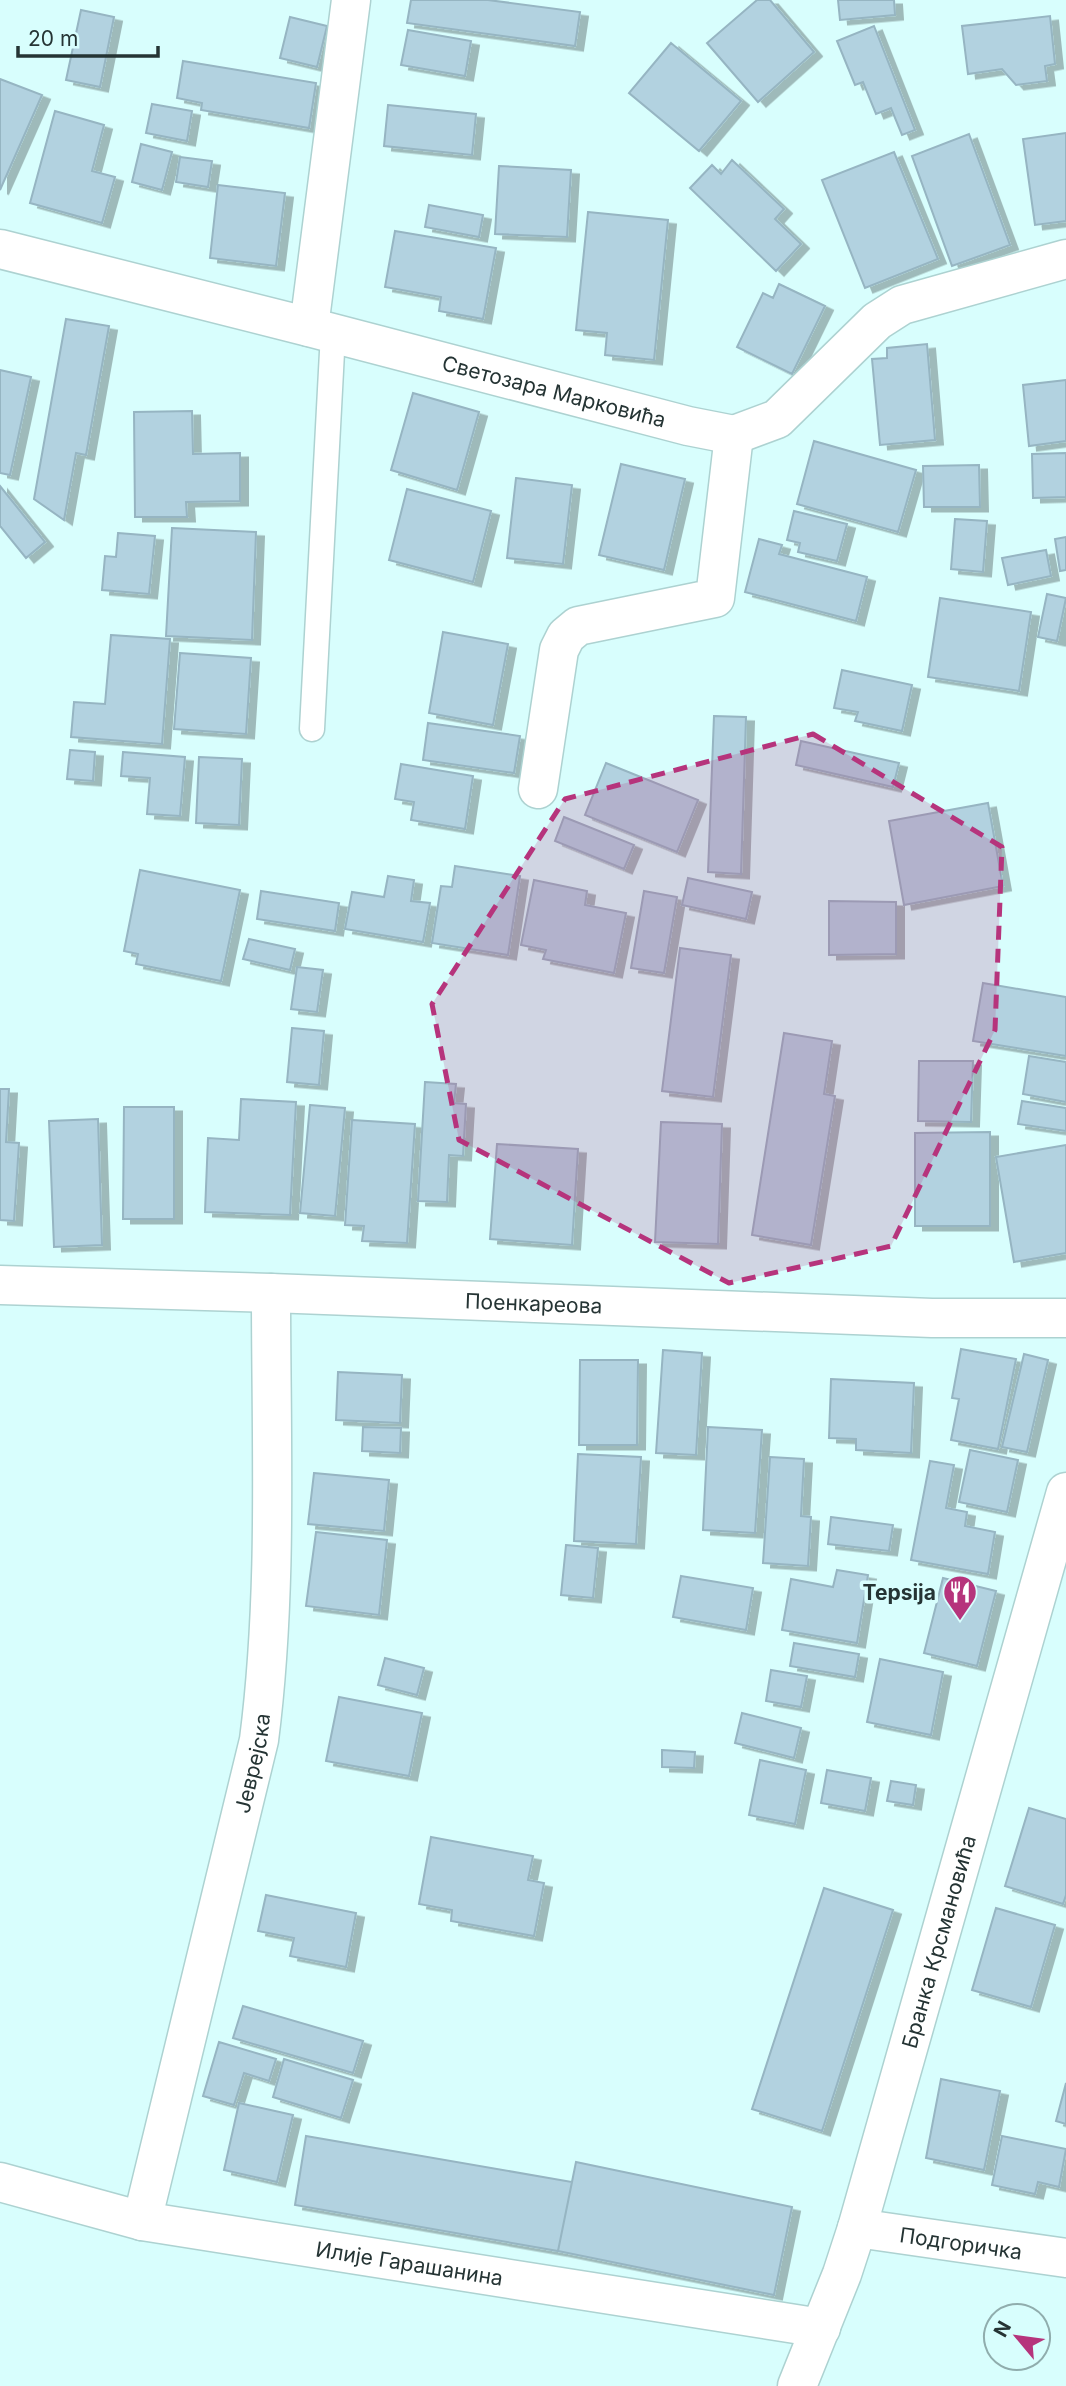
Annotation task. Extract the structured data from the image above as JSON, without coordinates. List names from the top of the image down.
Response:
{
  "streets": {
    "street": [
      "Светозара Марковића",
      "Поенкареова",
      "Јеврејска",
      "Бранка Крсмановића",
      "Подгоричка",
      "Илије Гарашанина"
    ]
  },
  "crossings": [
    ["Поенкареова", "Јеврејска"],
    ["Јеврејска", "Илије Гарашанина"],
    ["Бранка Крсмановића", "Подгоричка"],
    ["Бранка Крсмановића", "Илије Гарашанина"]
  ],
  "places": {
    "restaurant": ["Tepsija"]
  },
  "scale_bar": "20 m",
  "north": "top left"
}
